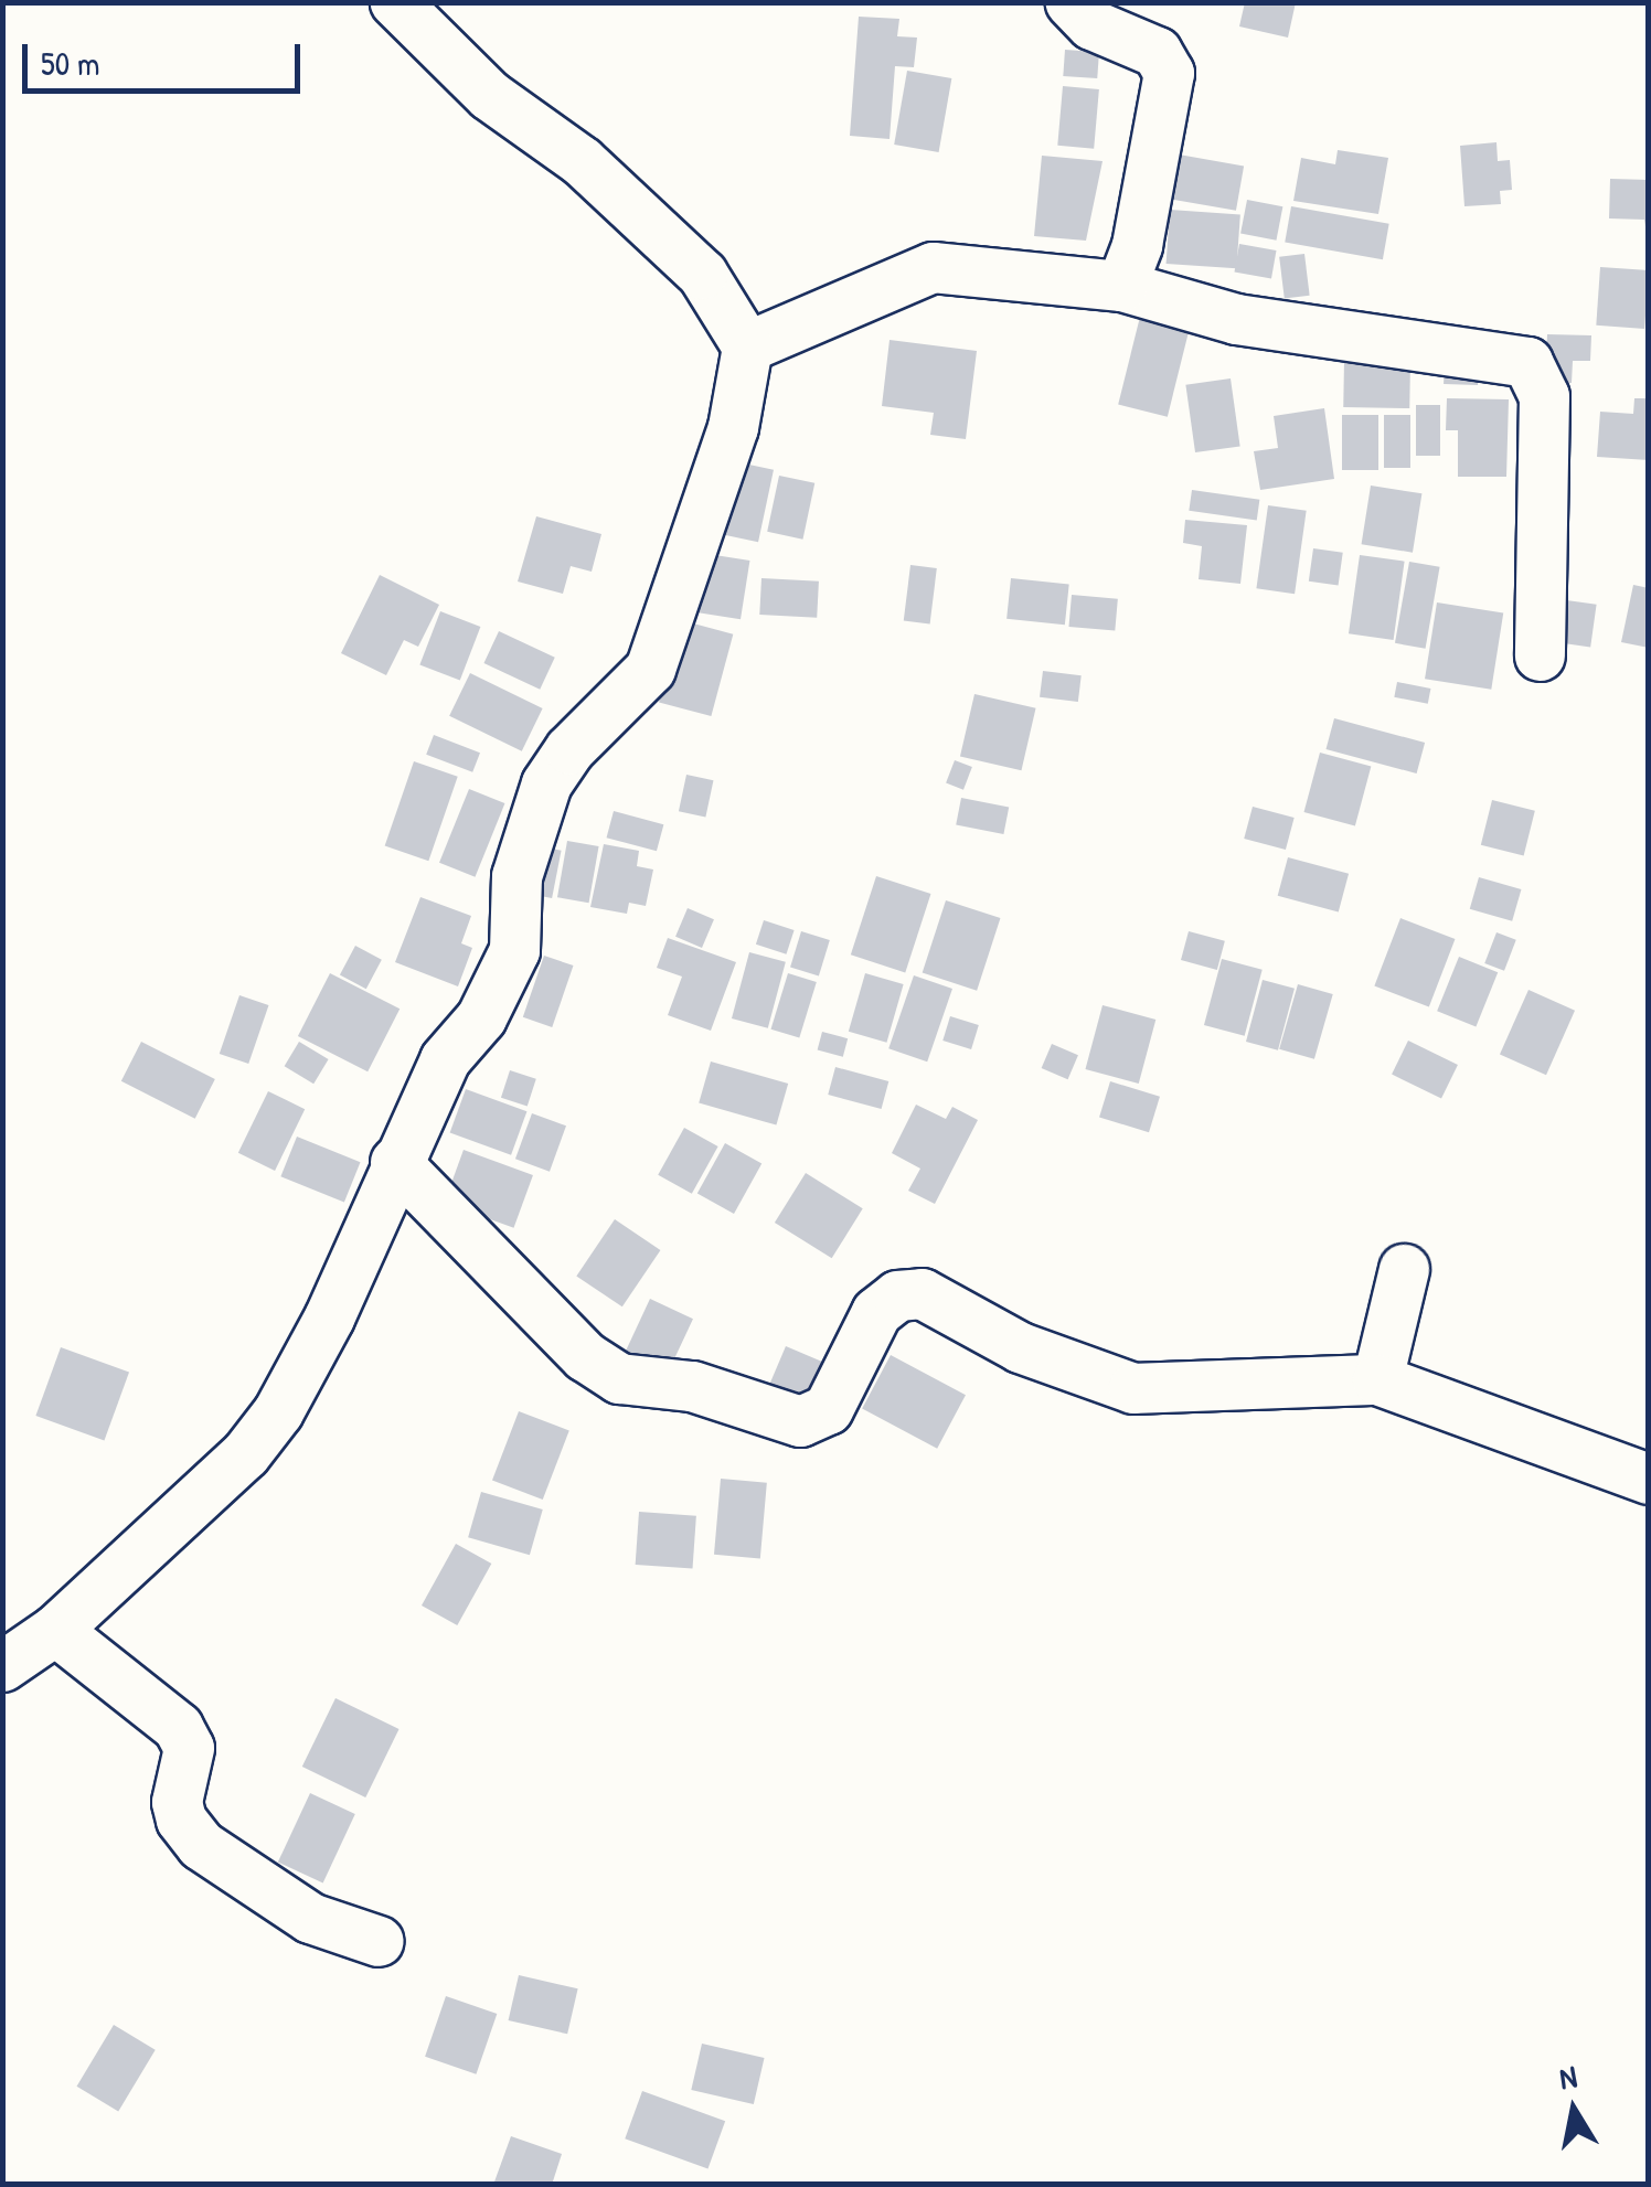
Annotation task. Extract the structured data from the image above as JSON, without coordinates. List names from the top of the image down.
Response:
{
  "scale_bar": "50 m",
  "north": "top"
}
